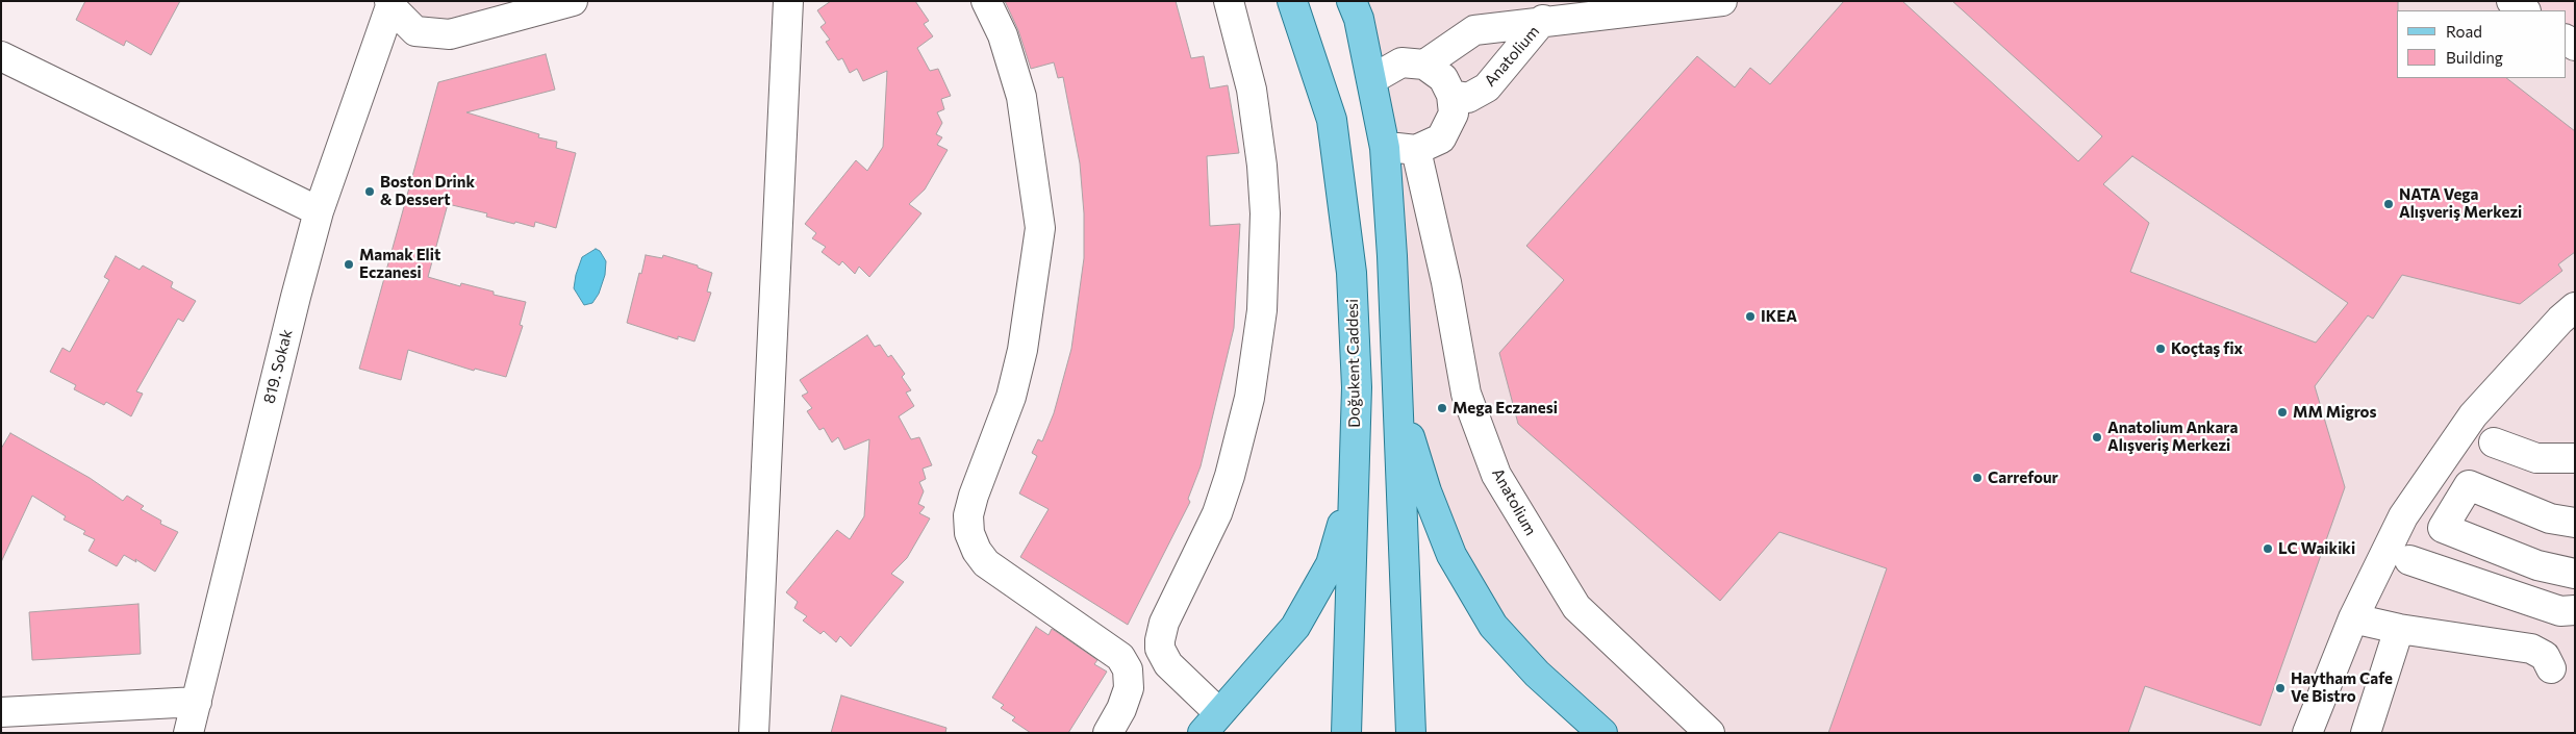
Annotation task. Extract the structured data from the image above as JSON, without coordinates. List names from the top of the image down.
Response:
{
  "streets": {
    "main road": ["Doğukent Caddesi"],
    "street": ["Anatolium", "819. Sokak"]
  },
  "places": [
    "Boston Drink & Dessert",
    "NATA Vega Alışveriş Merkezi",
    "Mamak Elit Eczanesi",
    "IKEA",
    "Koçtaş fix",
    "Mega Eczanesi",
    "MM Migros",
    "Anatolium Ankara Alışveriş Merkezi",
    "Carrefour",
    "LC Waikiki",
    "Haytham Cafe Ve Bistro"
  ],
  "legend": ["Road", "Building"]
}
